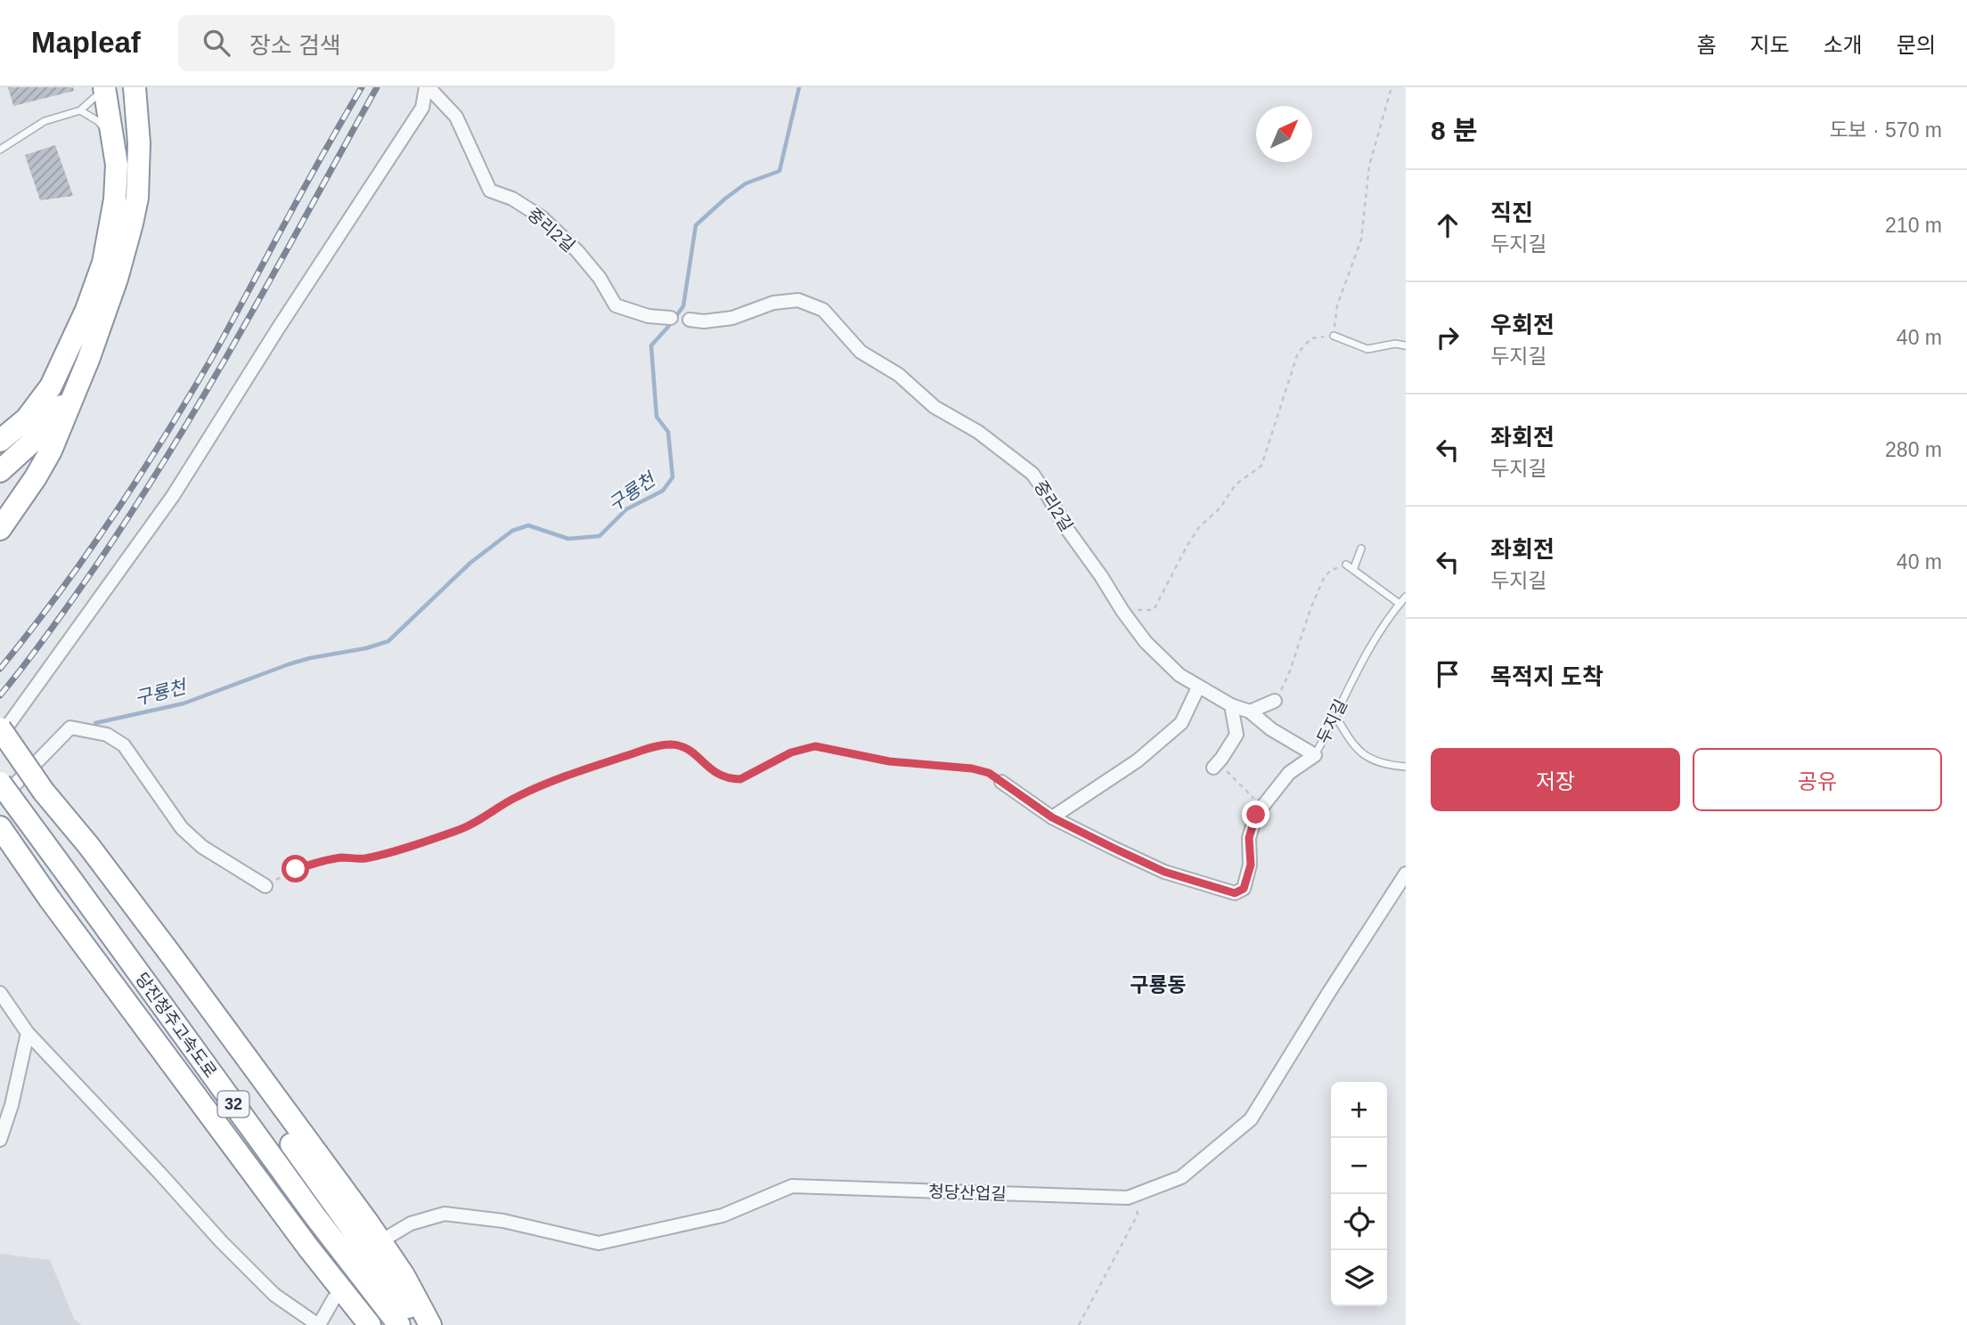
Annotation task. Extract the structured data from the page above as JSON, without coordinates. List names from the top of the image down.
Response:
{
  "streets": {
    "highway": ["당진청주고속도로", "32"],
    "street": ["중리2길", "두지길", "청당산업길"]
  },
  "crossings": [
    ["중리2길", "두지길"]
  ],
  "districts": ["구룡동"],
  "water": ["구룡천"],
  "north": "top right",
  "page": {
    "header": "Mapleaf",
    "search": "장소 검색",
    "nav": [
      "홈",
      "지도",
      "소개",
      "문의"
    ],
    "heading": ["8 분", "도보 · 570 m"],
    "list": [
      ["직진", "두지길", "210 m"],
      ["우회전", "두지길", "40 m"],
      ["좌회전", "두지길", "280 m"],
      ["좌회전", "두지길", "40 m"],
      "목적지 도착"
    ],
    "buttons": ["저장", "공유"],
    "map_buttons": ["+", "−"]
  }
}
